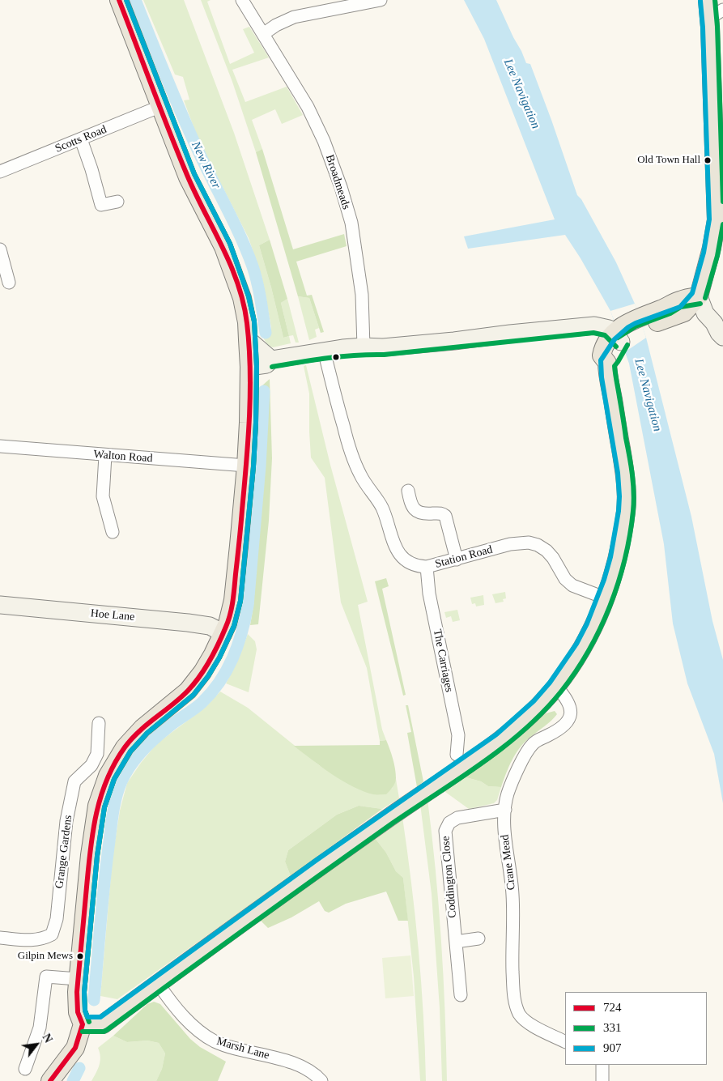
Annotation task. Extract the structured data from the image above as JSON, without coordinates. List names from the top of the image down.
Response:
{
  "streets": {
    "street": [
      "Scotts Road",
      "Broadmeads",
      "Walton Road",
      "Station Road",
      "Hoe Lane",
      "The Carriages",
      "Grange Gardens",
      "Crane Mead",
      "Coddington Close",
      "Marsh Lane"
    ]
  },
  "crossings": [
    ["Station Road", "The Carriages"],
    ["Crane Mead", "Coddington Close"]
  ],
  "water": ["Lee Navigation", "New River"],
  "places": ["Old Town Hall", "Gilpin Mews"],
  "lines": ["transit line 724", "transit line 331", "transit line 907"],
  "legend": ["724", "331", "907"],
  "north": "top right"
}
